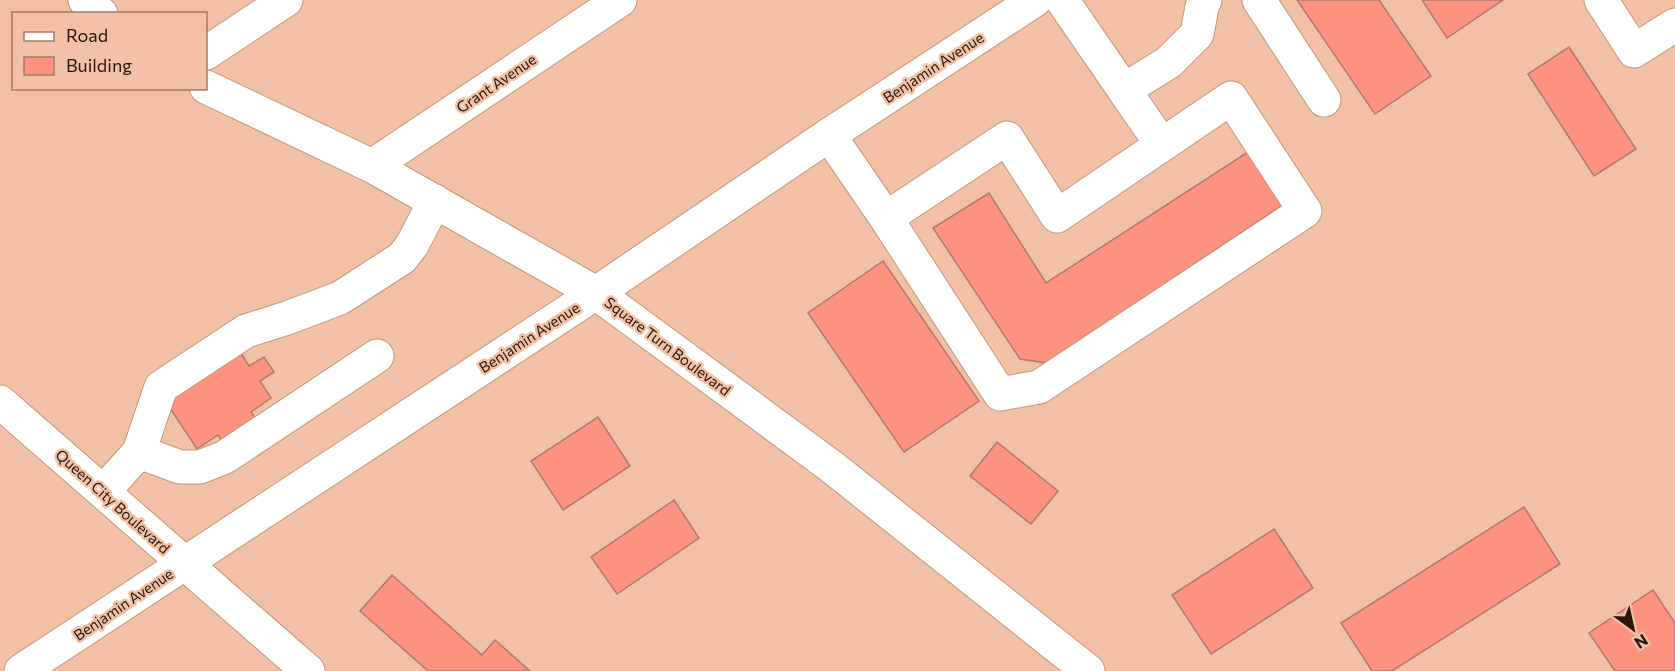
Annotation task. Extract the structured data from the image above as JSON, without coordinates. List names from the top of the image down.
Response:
{
  "streets": {
    "street": [
      "Benjamin Avenue",
      "Grant Avenue",
      "Square Turn Boulevard",
      "Queen City Boulevard"
    ]
  },
  "crossings": [
    ["Benjamin Avenue", "Square Turn Boulevard"],
    ["Benjamin Avenue", "Queen City Boulevard"],
    ["Grant Avenue", "Square Turn Boulevard"]
  ],
  "legend": ["Road", "Building"],
  "north": "bottom right"
}
